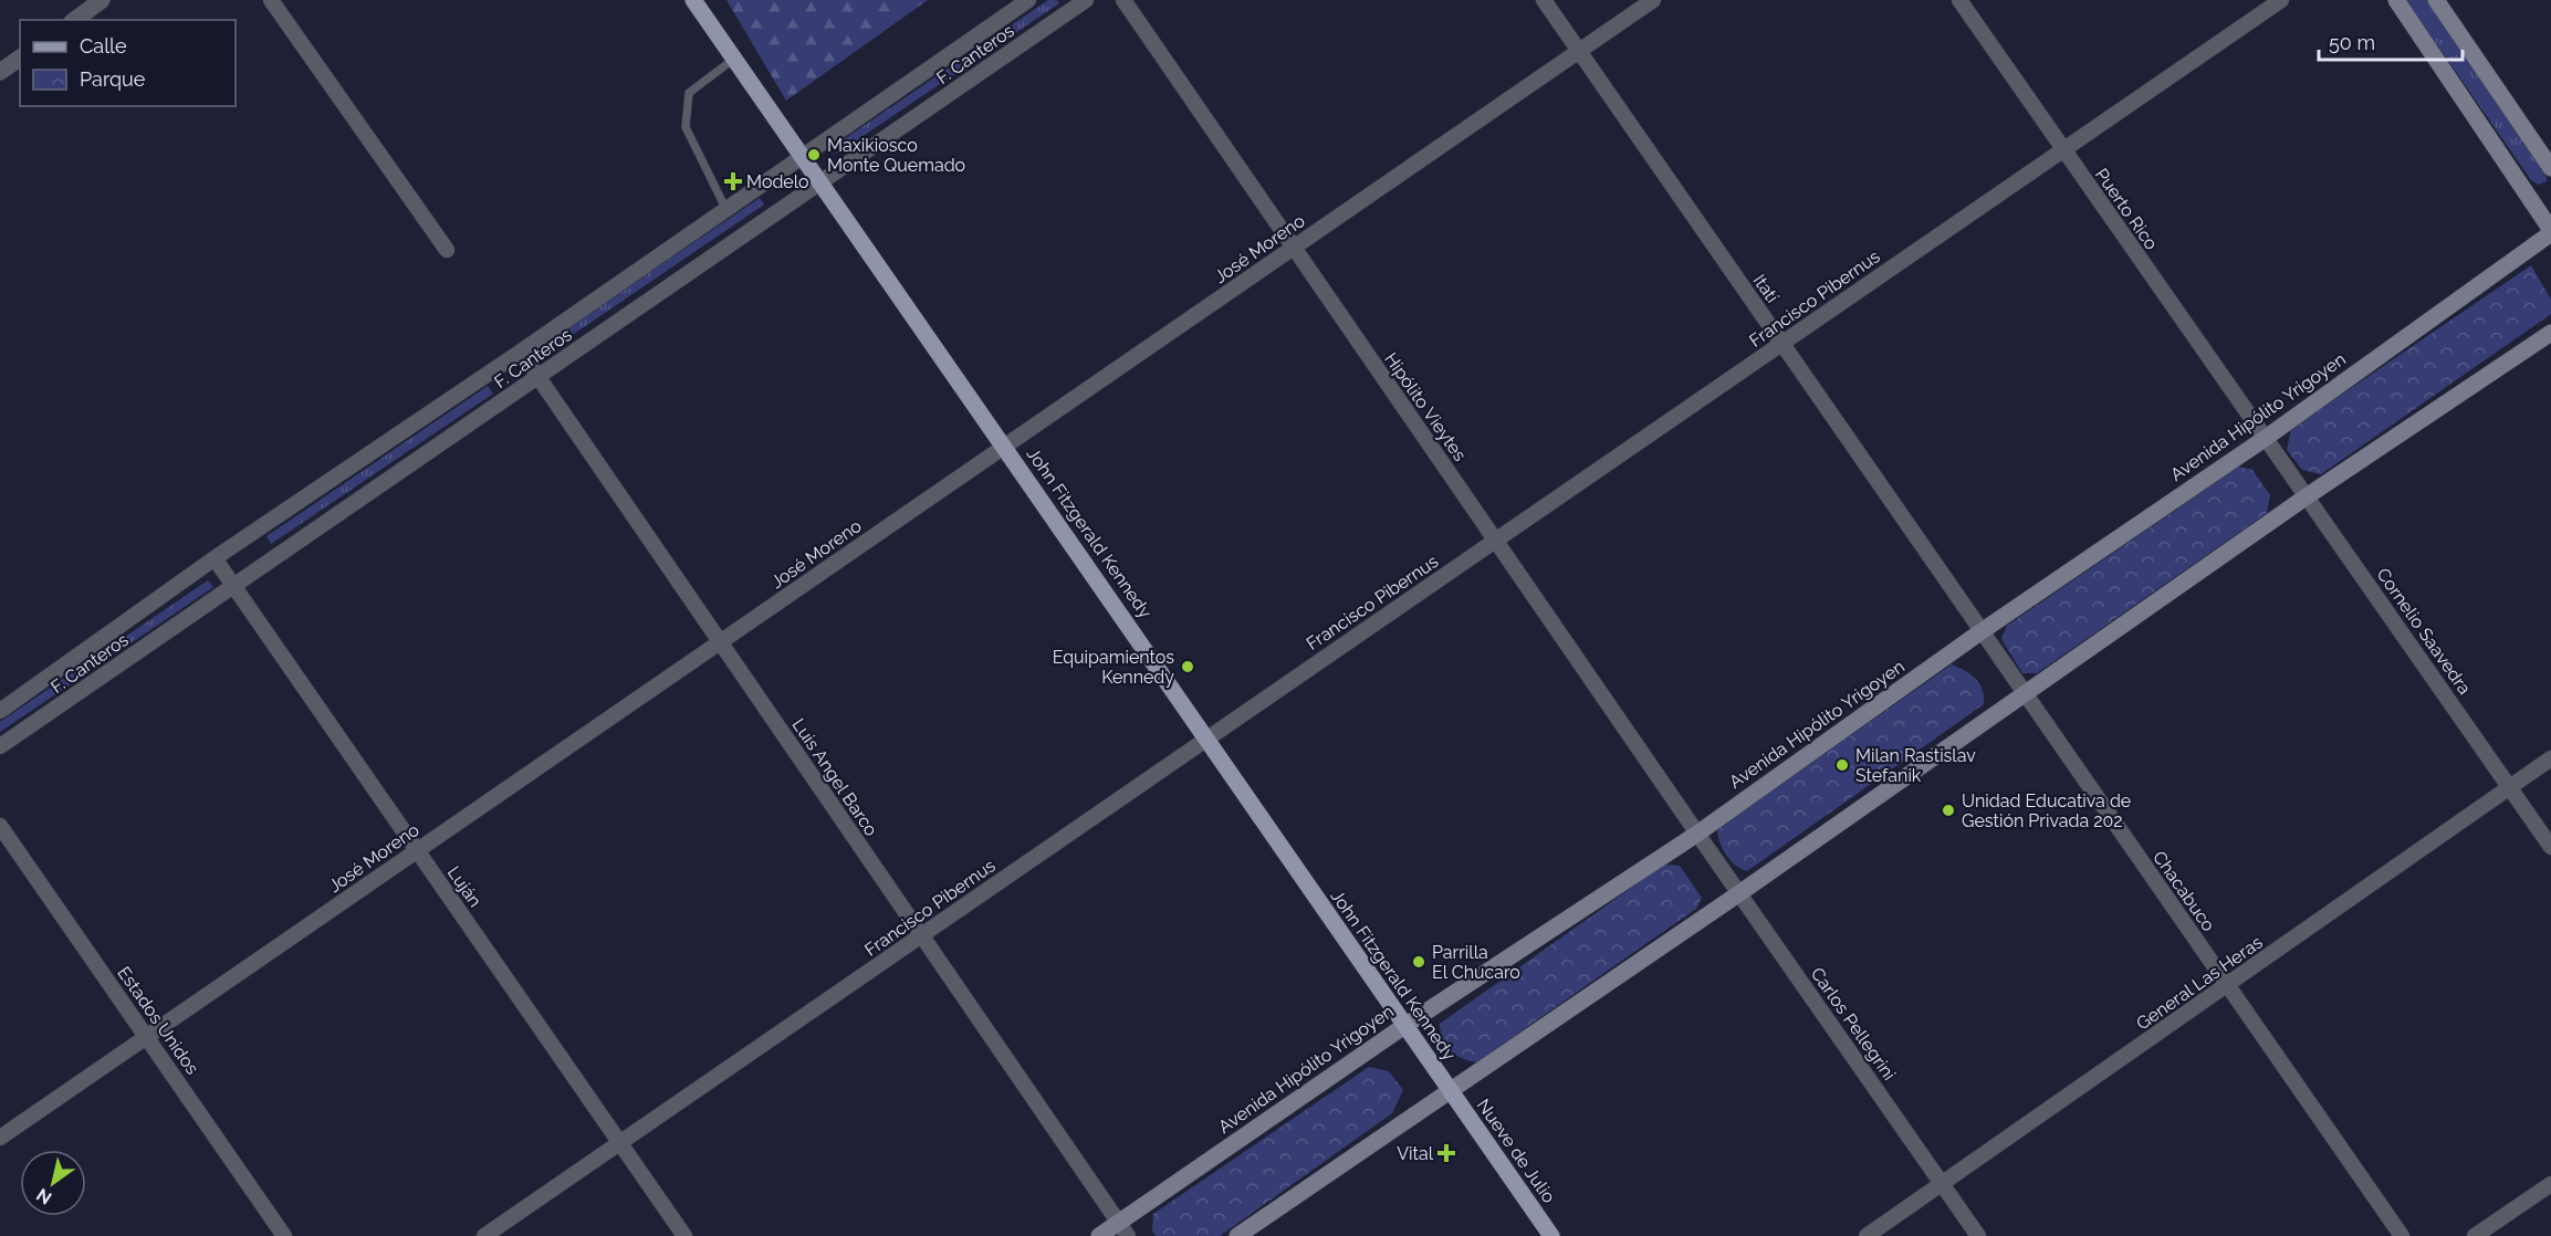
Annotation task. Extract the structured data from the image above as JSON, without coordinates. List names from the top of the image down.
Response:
{
  "streets": {
    "main road": ["Avenida Hipólito Yrigoyen", "John Fitzgerald Kennedy", "Nueve de Julio"],
    "street": [
      "F. Canteros",
      "Puerto Rico",
      "José Moreno",
      "Itatí",
      "Francisco Pibernus",
      "Hipólito Vieytes",
      "Cornelio Saavedra",
      "Luis Angel Barco",
      "Luján",
      "Chacabuco",
      "General Las Heras",
      "Estados Unidos",
      "Carlos Pellegrini"
    ]
  },
  "crossings": [
    ["F. Canteros", "John Fitzgerald Kennedy"],
    ["F. Canteros", "Luis Angel Barco"],
    ["F. Canteros", "Luján"],
    ["Puerto Rico", "Francisco Pibernus"],
    ["Puerto Rico", "Avenida Hipólito Yrigoyen"],
    ["Puerto Rico", "Cornelio Saavedra"],
    ["José Moreno", "Itatí"],
    ["José Moreno", "Hipólito Vieytes"],
    ["José Moreno", "John Fitzgerald Kennedy"],
    ["José Moreno", "Luis Angel Barco"],
    ["José Moreno", "Luján"],
    ["José Moreno", "Estados Unidos"],
    ["Itatí", "Francisco Pibernus"],
    ["Itatí", "Avenida Hipólito Yrigoyen"],
    ["Itatí", "Chacabuco"],
    ["Francisco Pibernus", "Hipólito Vieytes"],
    ["Francisco Pibernus", "John Fitzgerald Kennedy"],
    ["Francisco Pibernus", "Luis Angel Barco"],
    ["Francisco Pibernus", "Luján"],
    ["Hipólito Vieytes", "Avenida Hipólito Yrigoyen"],
    ["Hipólito Vieytes", "Carlos Pellegrini"],
    ["Avenida Hipólito Yrigoyen", "John Fitzgerald Kennedy"],
    ["Avenida Hipólito Yrigoyen", "Cornelio Saavedra"],
    ["Avenida Hipólito Yrigoyen", "Luis Angel Barco"],
    ["Avenida Hipólito Yrigoyen", "Chacabuco"],
    ["Avenida Hipólito Yrigoyen", "Carlos Pellegrini"],
    ["John Fitzgerald Kennedy", "Nueve de Julio"],
    ["Cornelio Saavedra", "General Las Heras"],
    ["Chacabuco", "General Las Heras"],
    ["General Las Heras", "Carlos Pellegrini"]
  ],
  "places": {
    "other": [
      "Maxikiosco Monte Quemado",
      "Equipamientos Kennedy",
      "Milan Rastislav Stefanik",
      "Unidad Educativa de Gestión Privada 202",
      "Parrilla El Chucaro"
    ],
    "health": ["Modelo", "Vital"]
  },
  "legend": ["Calle", "Parque"],
  "scale_bar": "50 m",
  "north": "bottom left"
}
